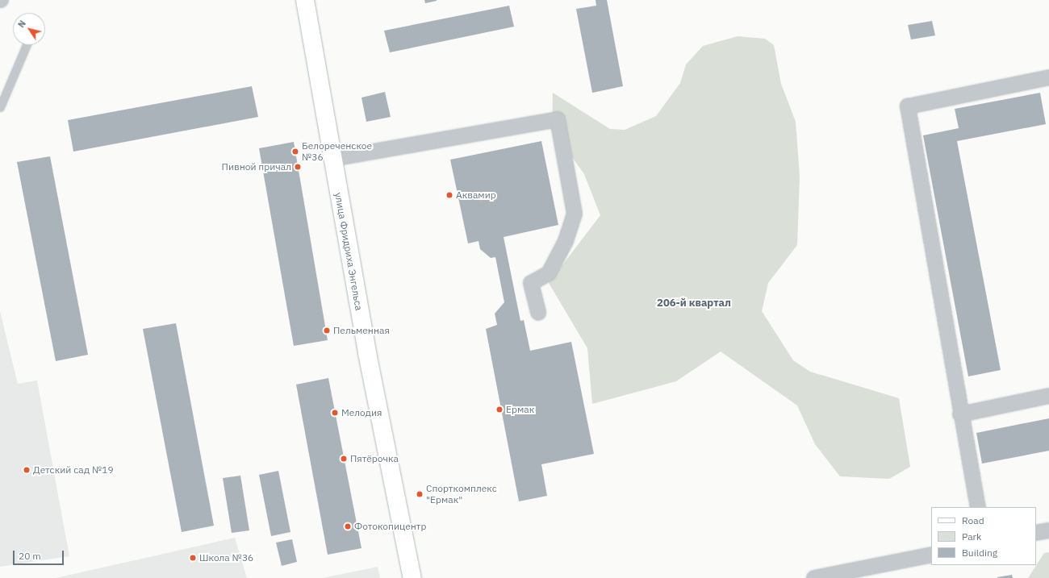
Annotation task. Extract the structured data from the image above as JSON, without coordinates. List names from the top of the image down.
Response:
{
  "streets": {
    "street": ["улица Фридриха Энгельса"]
  },
  "districts": ["206-й квартал"],
  "places": [
    "Белореченское №36",
    "Пивной причал",
    "Аквамир",
    "Пельменная",
    "Ермак",
    "Мелодия",
    "Пятёрочка",
    "Детский сад №19",
    "Спорткомплекс \"Ермак\"",
    "Фотокопицентр",
    "Школа №36"
  ],
  "legend": ["Road", "Park", "Building"],
  "scale_bar": "20 m",
  "north": "top left"
}
